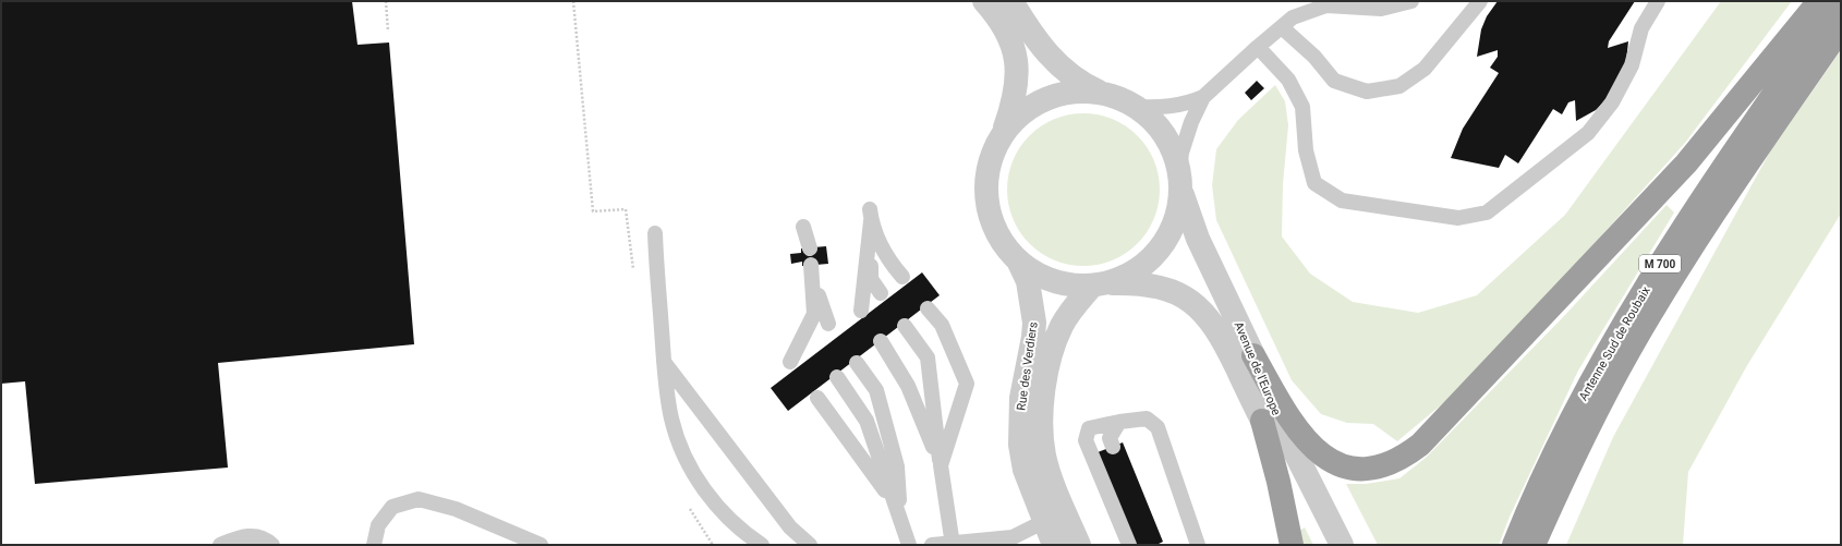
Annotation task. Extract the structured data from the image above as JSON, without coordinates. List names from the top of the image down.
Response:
{
  "streets": {
    "highway": ["M 700", "Antenne Sud de Roubaix"],
    "street": ["Rue des Verdiers", "Avenue de l'Europe"]
  },
  "crossings": [
    ["Rue des Verdiers", "Avenue de l'Europe"]
  ]
}
